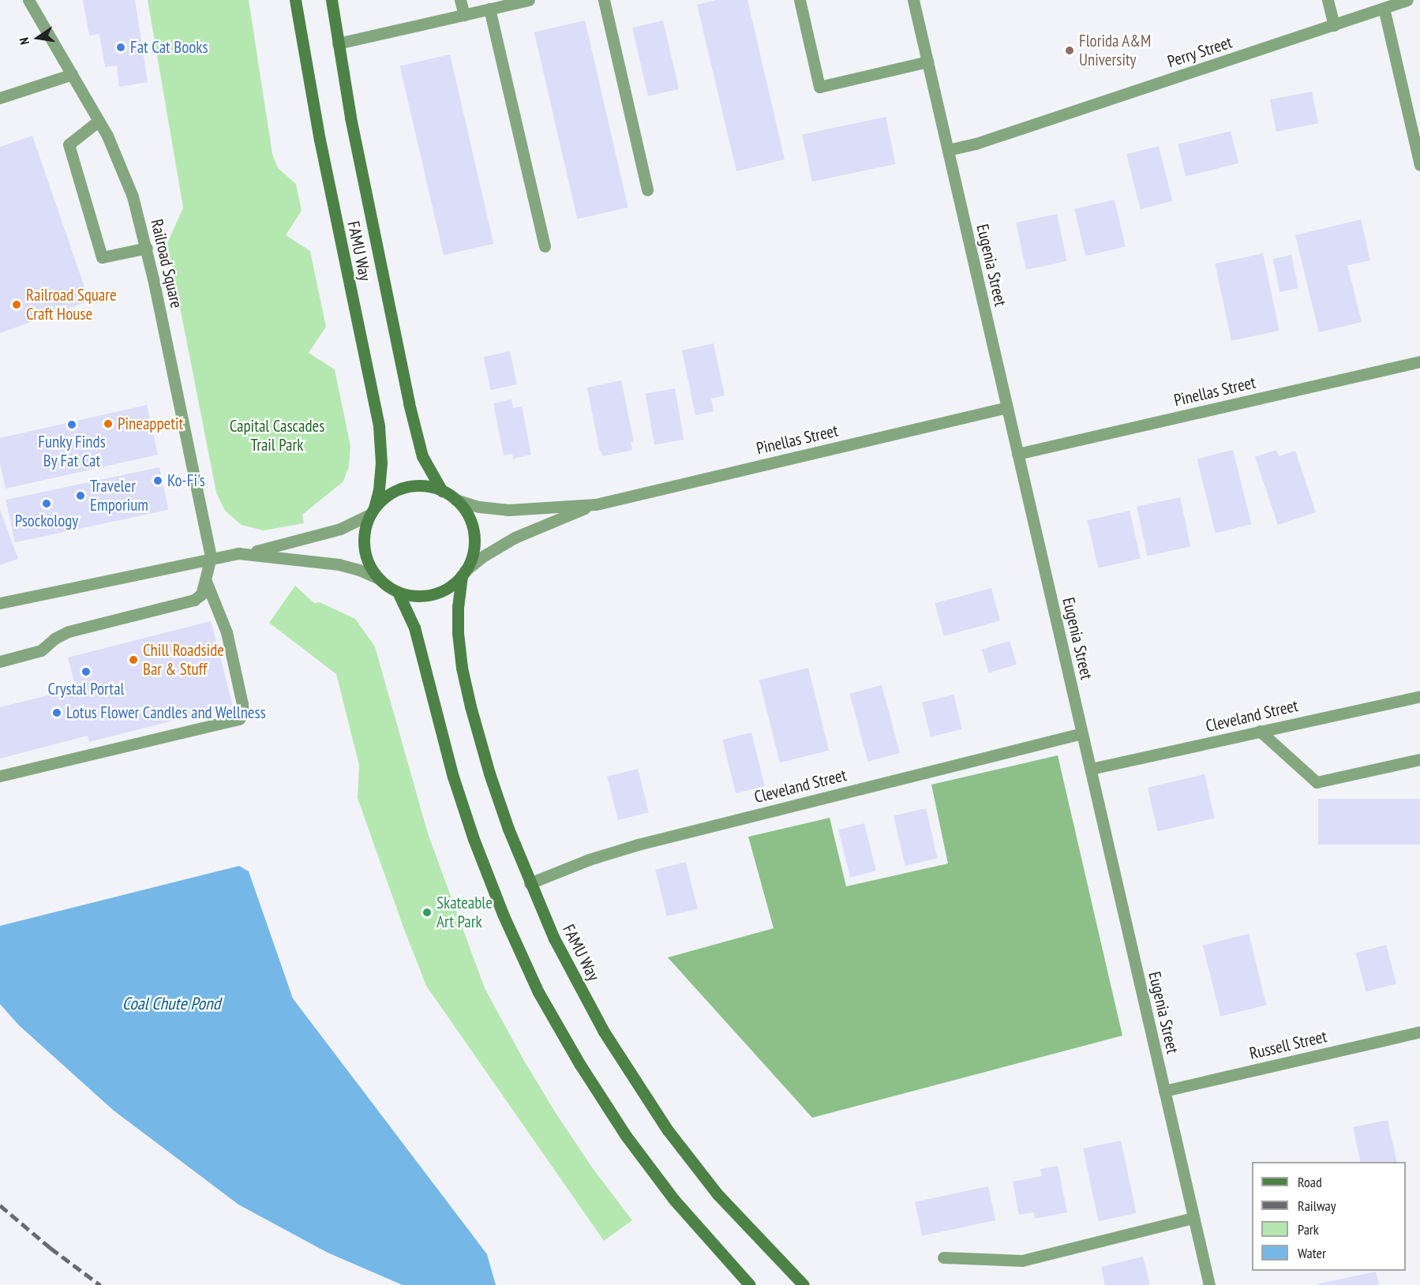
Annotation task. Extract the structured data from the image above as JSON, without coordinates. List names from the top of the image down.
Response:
{
  "streets": {
    "street": [
      "Perry Street",
      "FAMU Way",
      "Railroad Square",
      "Eugenia Street",
      "Pinellas Street",
      "Cleveland Street",
      "Russell Street"
    ]
  },
  "crossings": [
    ["Perry Street", "Eugenia Street"],
    ["FAMU Way", "Pinellas Street"],
    ["FAMU Way", "Cleveland Street"],
    ["Eugenia Street", "Pinellas Street"],
    ["Eugenia Street", "Cleveland Street"],
    ["Eugenia Street", "Russell Street"]
  ],
  "water": ["Coal Chute Pond"],
  "parks": ["Capital Cascades Trail Park"],
  "places": [
    "Fat Cat Books",
    "Florida A&M University",
    "Railroad Square Craft House",
    "Pineappetit",
    "Funky Finds By Fat Cat",
    "Ko-Fi's",
    "Traveler Emporium",
    "Psockology",
    "Chill Roadside Bar & Stuff",
    "Crystal Portal",
    "Lotus Flower Candles and Wellness",
    "Skateable Art Park"
  ],
  "legend": [
    "Road",
    "Railway",
    "Park",
    "Water"
  ],
  "north": "left"
}
